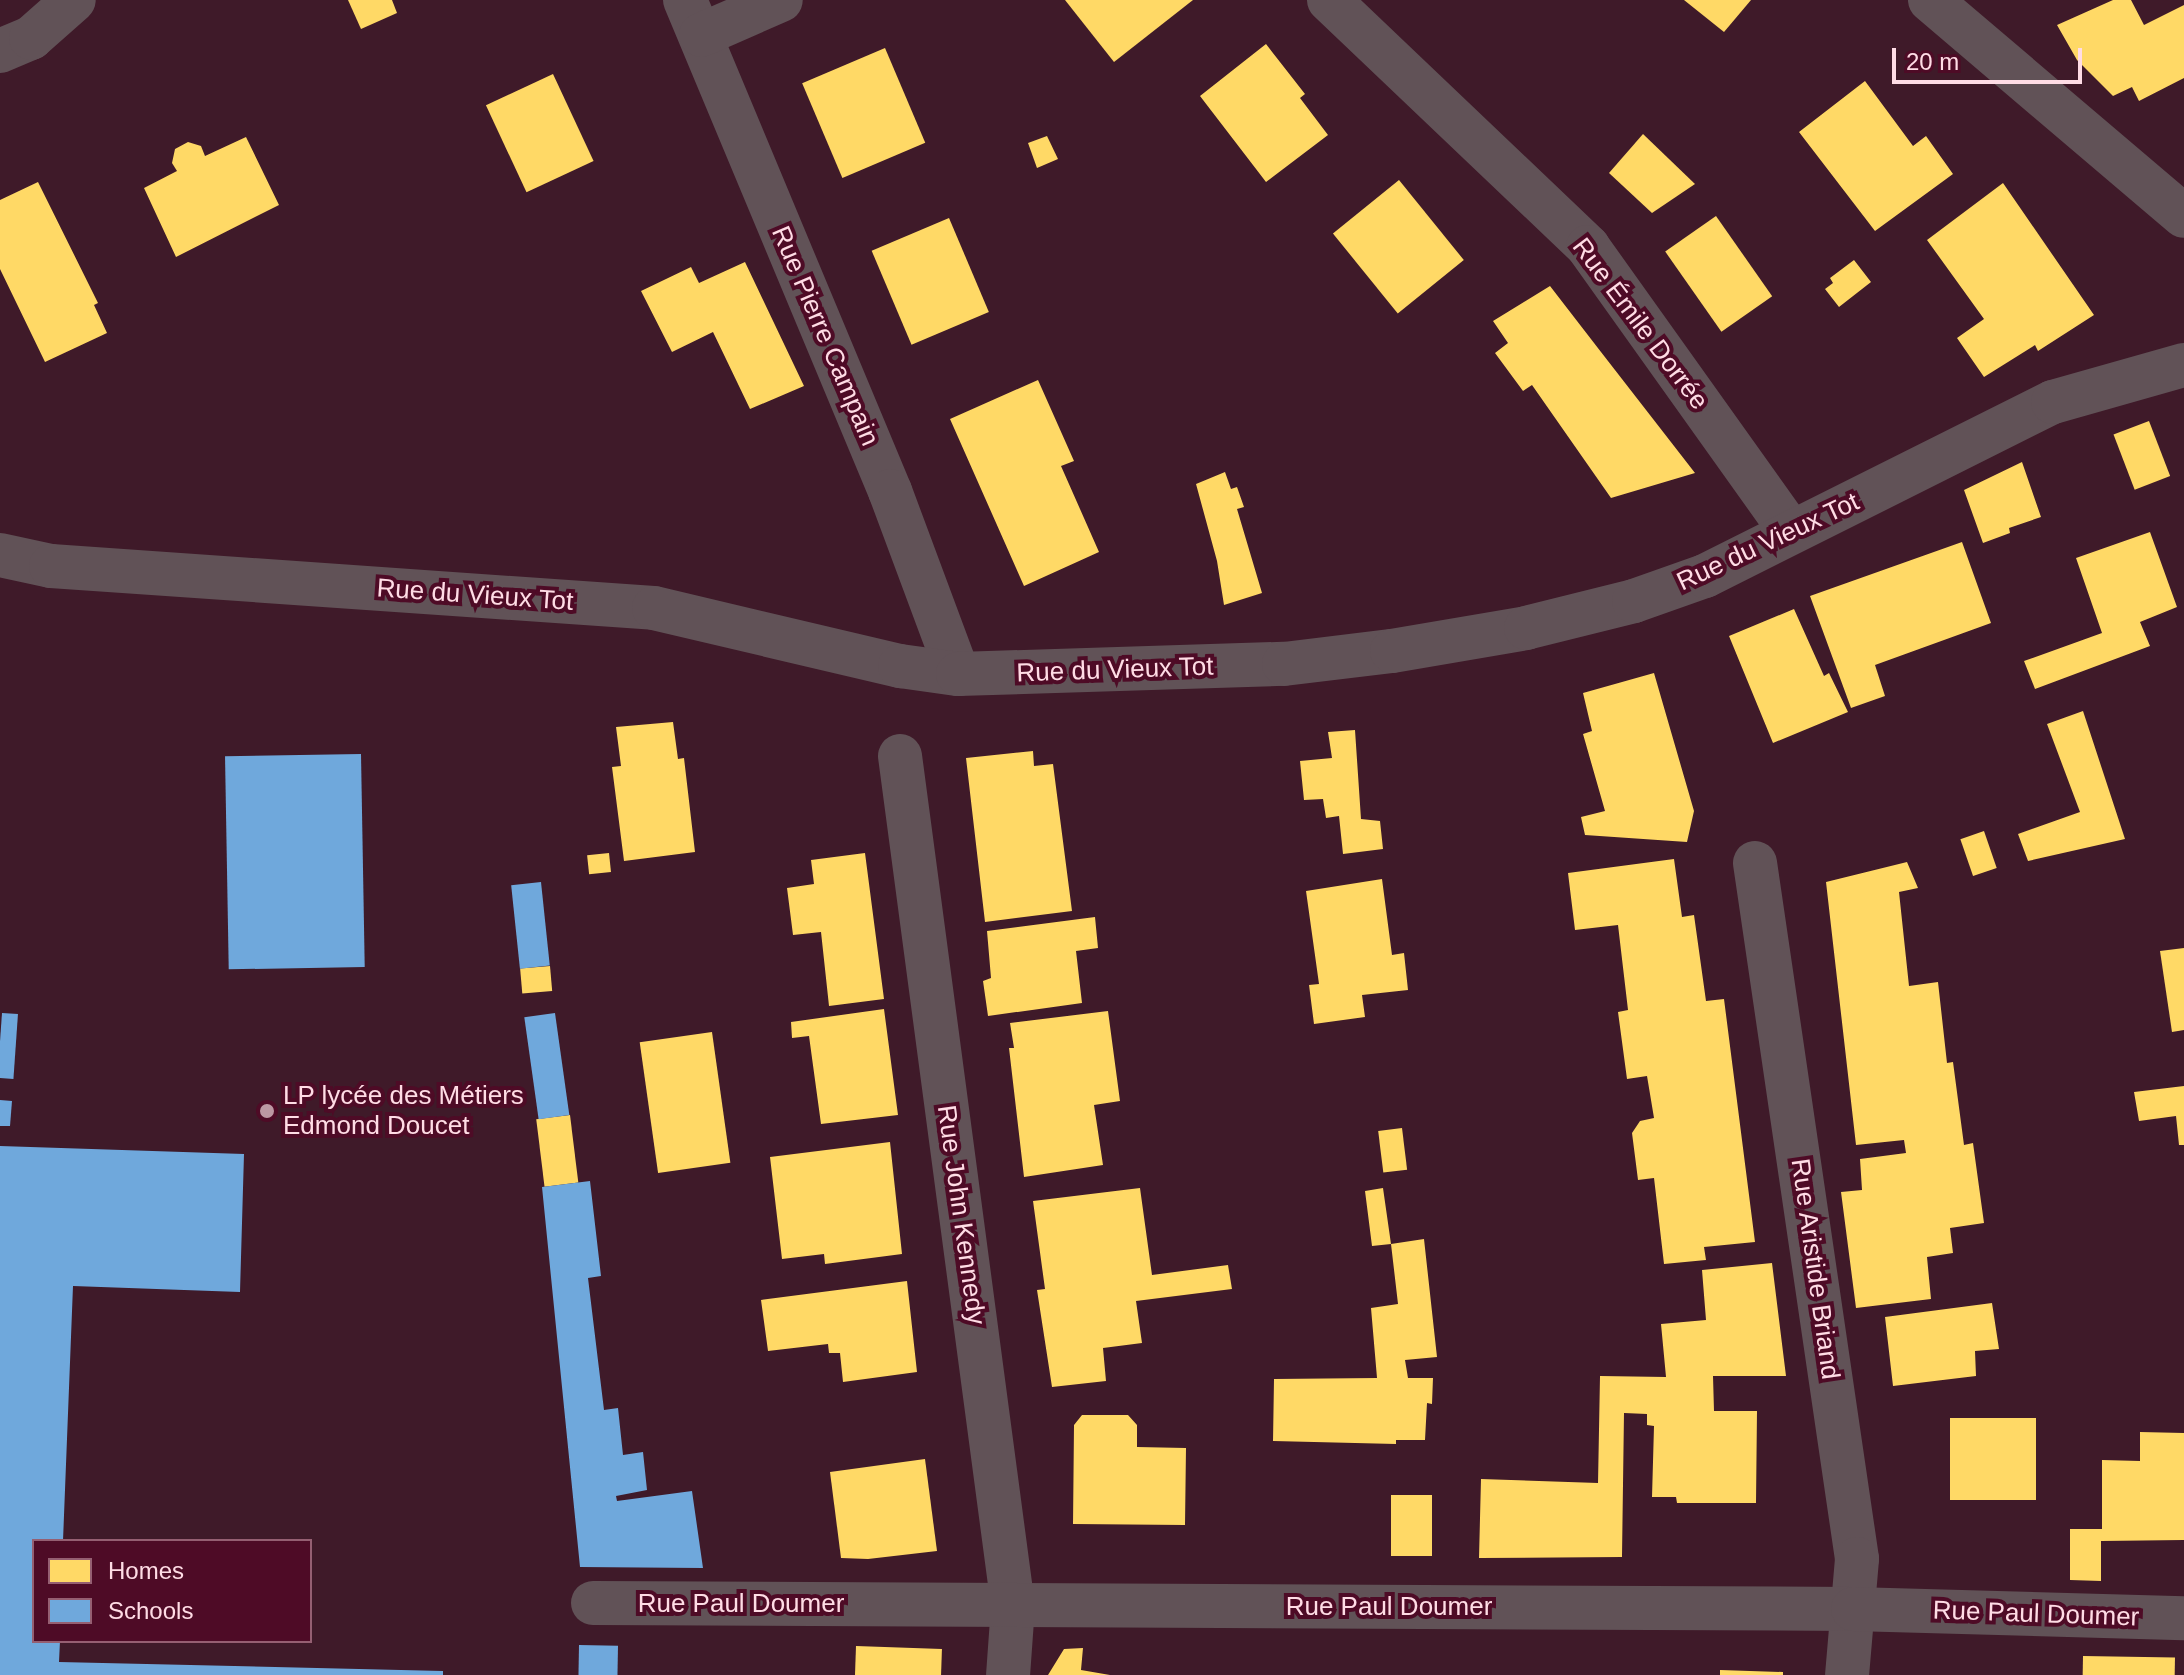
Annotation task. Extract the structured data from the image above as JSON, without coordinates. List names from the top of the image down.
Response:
{
  "streets": {
    "street": [
      "Rue Émile Dorrée",
      "Rue Pierre Campain",
      "Rue du Vieux Tot",
      "Rue John Kennedy",
      "Rue Aristide Briand",
      "Rue Paul Doumer"
    ]
  },
  "crossings": [
    ["Rue Émile Dorrée", "Rue du Vieux Tot"],
    ["Rue Pierre Campain", "Rue du Vieux Tot"],
    ["Rue John Kennedy", "Rue Paul Doumer"],
    ["Rue Aristide Briand", "Rue Paul Doumer"]
  ],
  "places": ["LP lycée des Métiers Edmond Doucet"],
  "legend": ["Homes", "Schools"],
  "scale_bar": "20 m"
}
